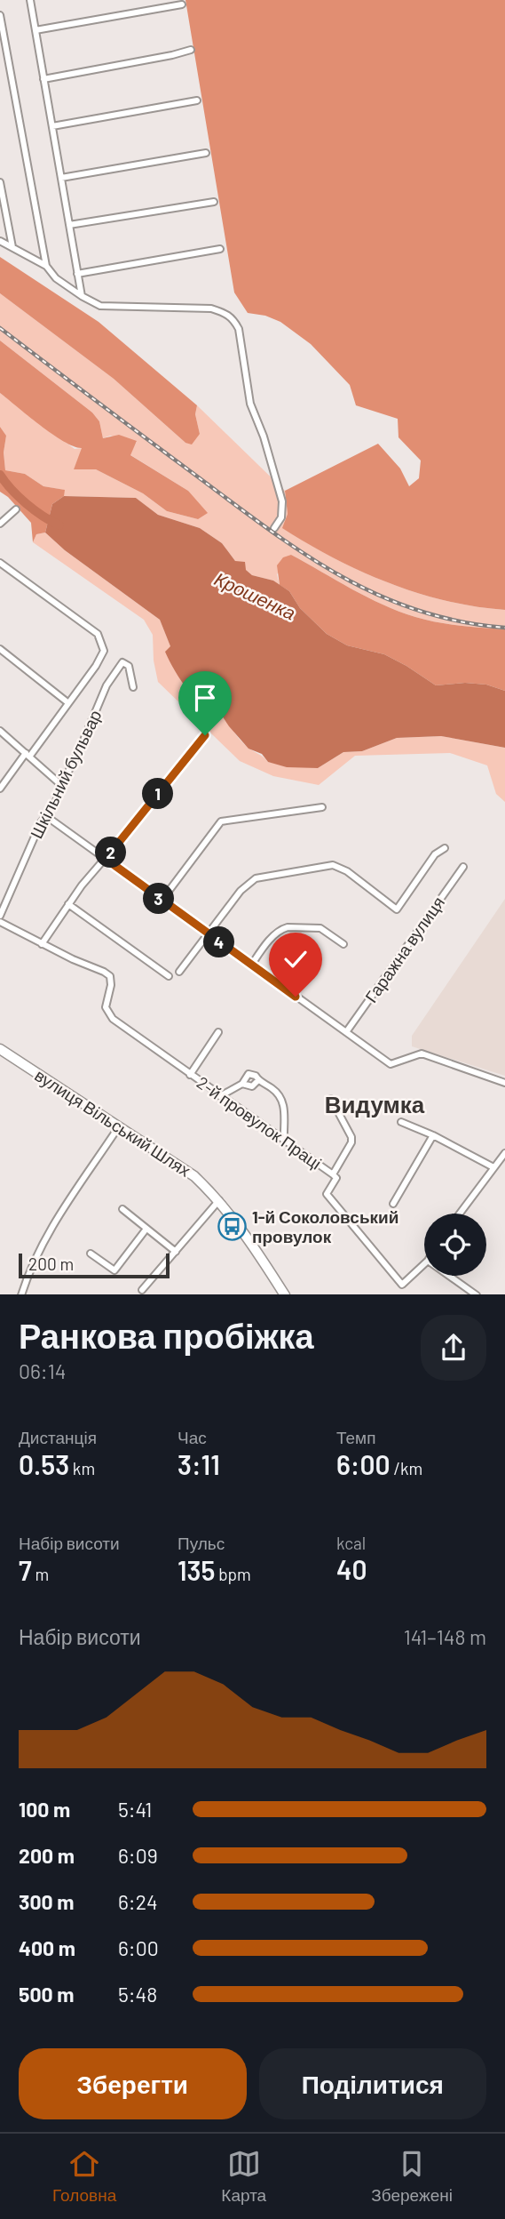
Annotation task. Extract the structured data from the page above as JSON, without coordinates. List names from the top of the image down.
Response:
{
  "streets": {
    "street": [
      "Шкільний бульвар",
      "Гаражна вулиця",
      "вулиця Вільський Шлях",
      "2-й провулок Праці"
    ]
  },
  "districts": ["Видумка"],
  "water": ["Крошенка"],
  "places": {
    "bus stop": ["1-й Соколовський провулок"]
  },
  "scale_bar": "200 m",
  "page": {
    "pins": [
      "1",
      "2",
      "3",
      "4"
    ],
    "scale": "200 m",
    "heading": ["Ранкова пробіжка", "06:14"],
    "stats": [
      ["Дистанція", "0.53 km"],
      ["Час", "3:11"],
      ["Темп", "6:00 /km"],
      ["Набір висоти", "7 m"],
      ["Пульс", "135 bpm"],
      ["kcal", "40"]
    ],
    "chart": ["Набір висоти", "141–148 m"],
    "list": [
      {
        "name": "100 m",
        "note": "5:41"
      },
      {
        "name": "200 m",
        "note": "6:09"
      },
      {
        "name": "300 m",
        "note": "6:24"
      },
      {
        "name": "400 m",
        "note": "6:00"
      },
      {
        "name": "500 m",
        "note": "5:48"
      }
    ],
    "buttons": ["Зберегти", "Поділитися"],
    "tabs": ["Головна", "Карта", "Збережені"]
  }
}
